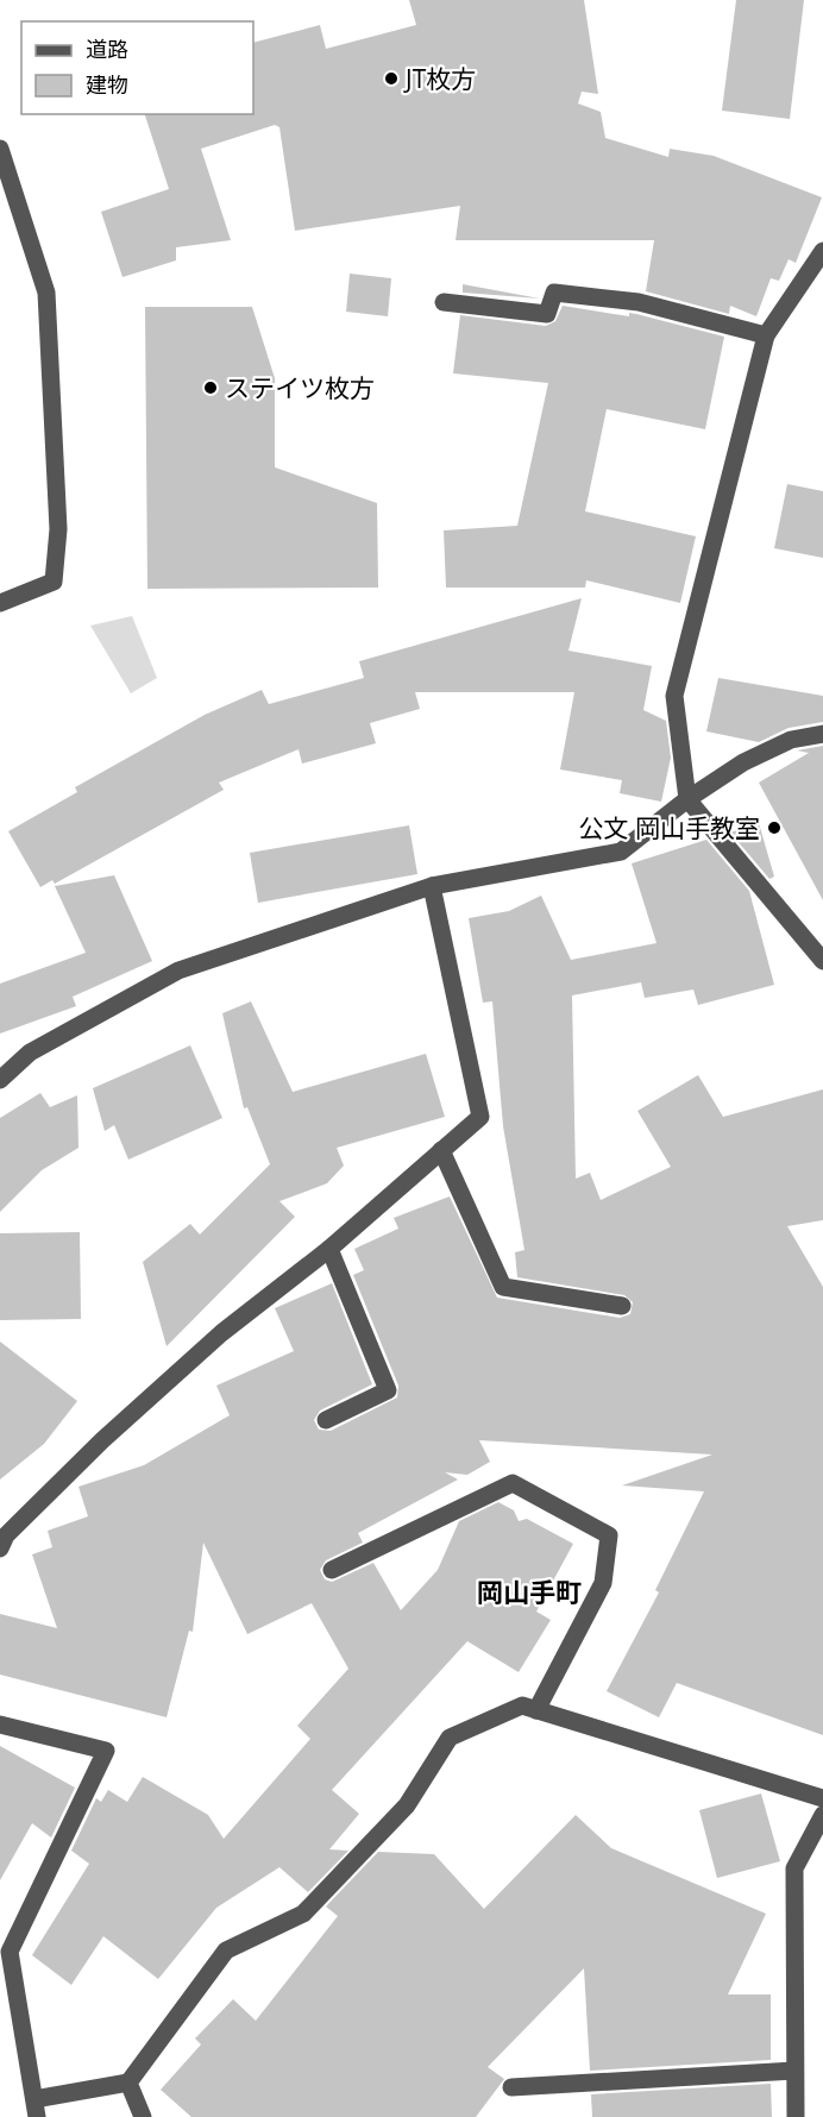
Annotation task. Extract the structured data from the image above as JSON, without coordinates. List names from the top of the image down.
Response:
{
  "districts": ["岡山手町"],
  "places": ["JT枚方", "ステイツ枚方", "公文 岡山手教室"],
  "legend": ["道路", "建物"]
}
